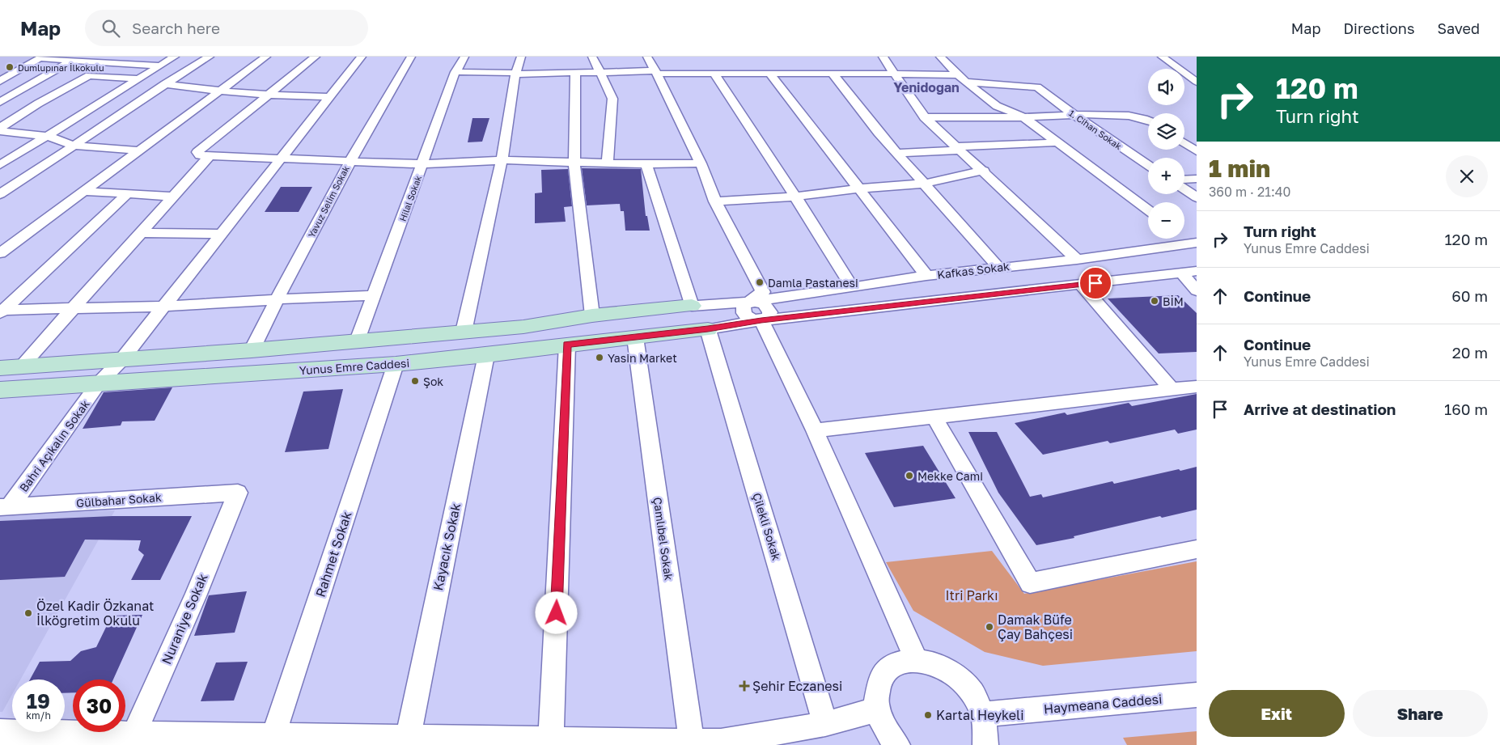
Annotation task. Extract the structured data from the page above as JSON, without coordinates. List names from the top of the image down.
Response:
{
  "streets": {
    "street": [
      "1. Cihan Sokak",
      "Hilal Sokak",
      "Yavuz Selim Sokak",
      "Kafkas Sokak",
      "Yunus Emre Caddesi",
      "Bahri Açıkalın Sokak",
      "Gülbahar Sokak",
      "Çilekli Sokak",
      "Çamlıbel Sokak",
      "Kayacık Sokak",
      "Rahmet Sokak",
      "Nuraniye Sokak",
      "Haymeana Caddesi"
    ]
  },
  "crossings": [
    ["Yunus Emre Caddesi", "Bahri Açıkalın Sokak"],
    ["Yunus Emre Caddesi", "Çilekli Sokak"],
    ["Yunus Emre Caddesi", "Çamlıbel Sokak"],
    ["Yunus Emre Caddesi", "Kayacık Sokak"],
    ["Yunus Emre Caddesi", "Rahmet Sokak"],
    ["Bahri Açıkalın Sokak", "Gülbahar Sokak"],
    ["Gülbahar Sokak", "Nuraniye Sokak"]
  ],
  "districts": ["Yenidoğan"],
  "parks": ["Itri Parkı"],
  "places": {
    "other": [
      "Dumlupınar İlkokulu",
      "Damla Pastanesi",
      "BİM",
      "Yasin Market",
      "Şok",
      "Mekke Cami",
      "Özel Kadir Özkanat İlköğretim Okulu",
      "Damak Büfe Çay Bahçesi",
      "Kartal Heykeli"
    ],
    "health": ["Şehir Eczanesi"]
  },
  "page": {
    "header": "Map",
    "search": "Search here",
    "nav": ["Map", "Directions", "Saved"],
    "turn": ["120 m", "Turn right"],
    "map_buttons": ["+", "−"],
    "heading": ["1 min", "360 m · 21:40"],
    "list": [
      {
        "name": "Turn right",
        "note": "Yunus Emre Caddesi",
        "value": "120 m"
      },
      {
        "name": "Continue",
        "value": "60 m"
      },
      {
        "name": "Continue",
        "note": "Yunus Emre Caddesi",
        "value": "20 m"
      },
      {
        "name": "Arrive at destination",
        "value": "160 m"
      }
    ],
    "speed": "19 km/h",
    "limit": "30",
    "buttons": ["Exit", "Share"]
  }
}
